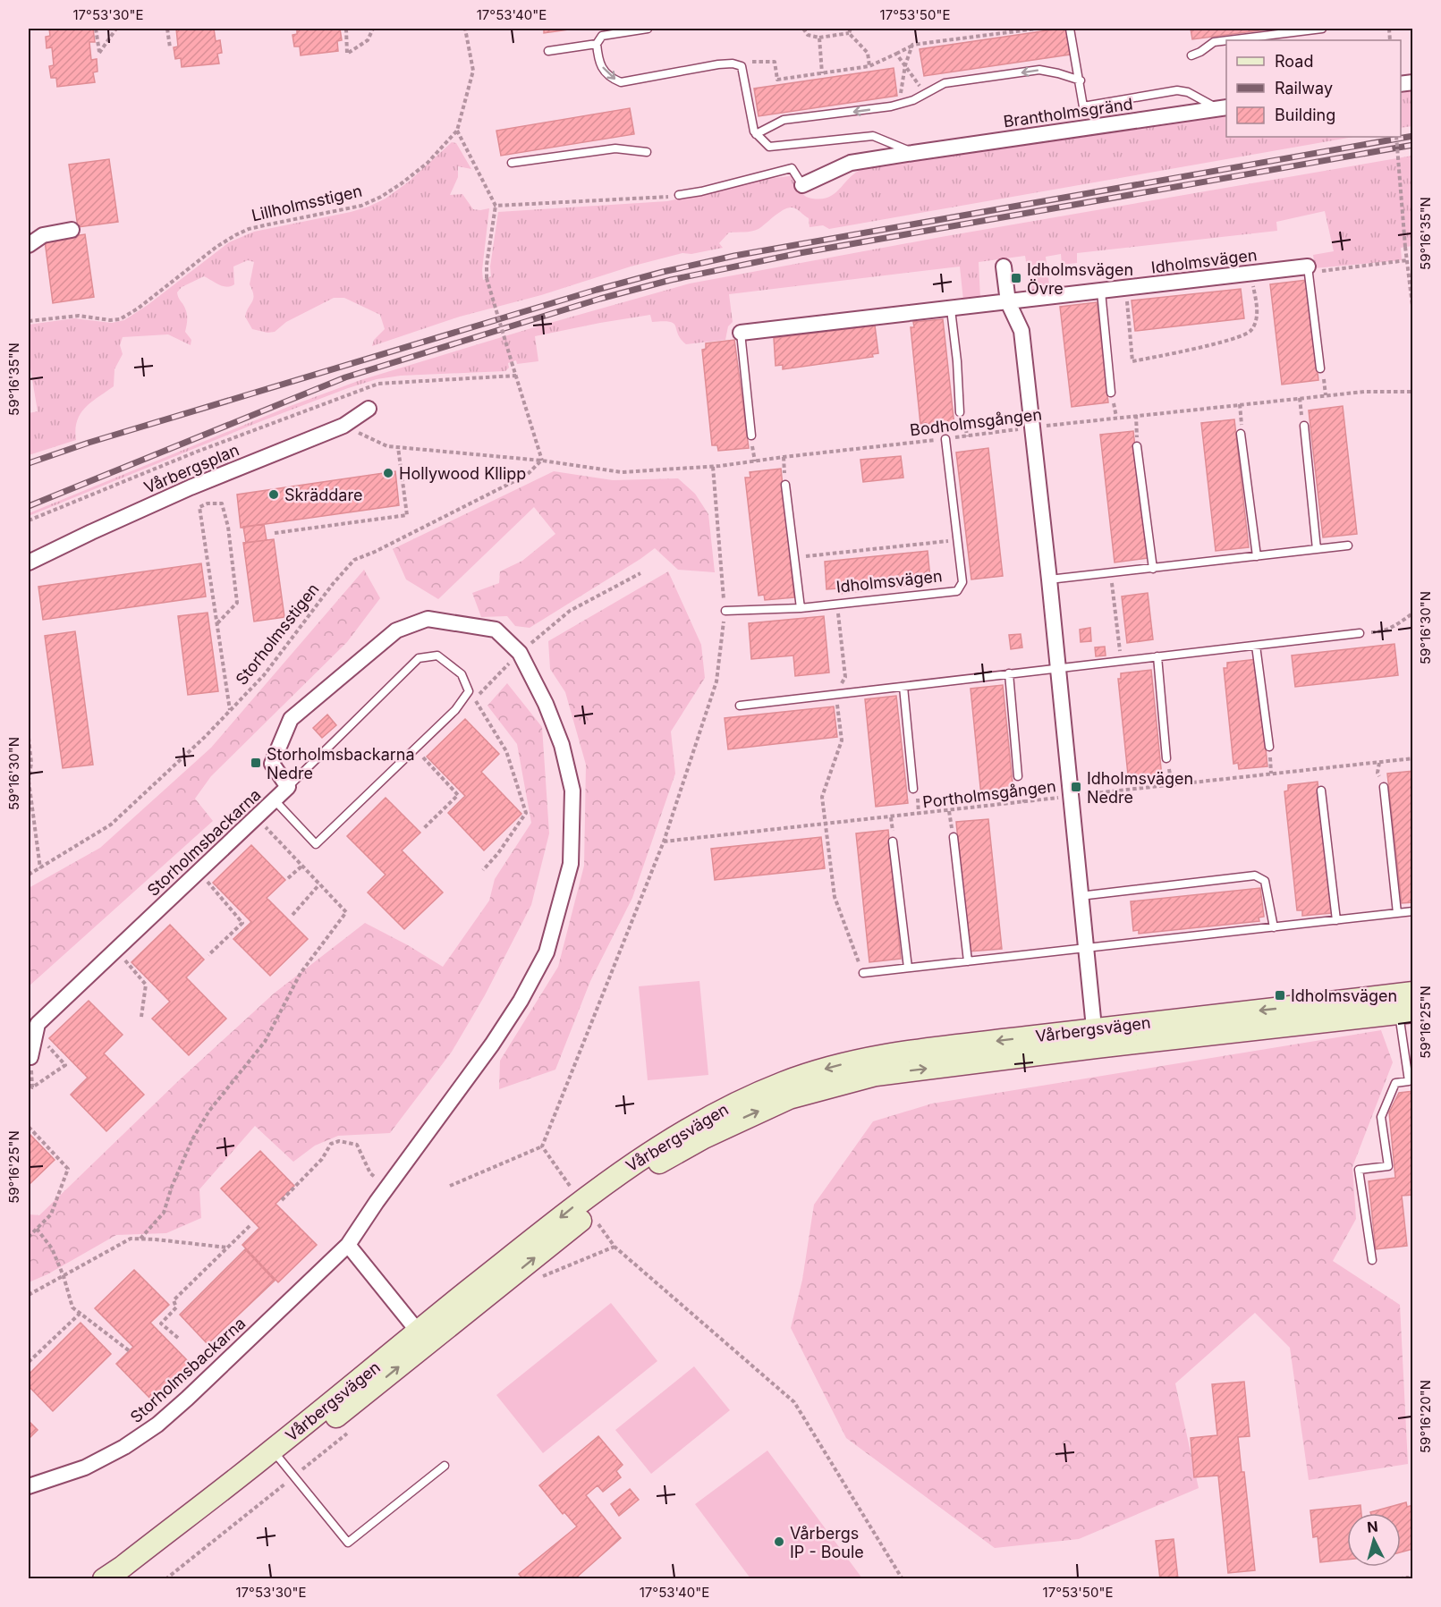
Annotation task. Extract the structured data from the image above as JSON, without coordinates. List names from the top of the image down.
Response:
{
  "streets": {
    "street": [
      "Brantholmsgränd",
      "Idholmsvägen",
      "Vårbergsplan",
      "Storholmsbackarna",
      "Vårbergsvägen"
    ],
    "path": [
      "Lillholmsstigen",
      "Bodholmsgången",
      "Storholmsstigen",
      "Portholmsgången"
    ]
  },
  "crossings": [
    ["Idholmsvägen", "Bodholmsgången"],
    ["Bodholmsgången", "Vårbergsplan"],
    ["Bodholmsgången", "Storholmsstigen"]
  ],
  "places": {
    "transit": [
      "Idholmsvägen Övre",
      "Storholmsbackarna Nedre",
      "Idholmsvägen Nedre",
      "Idholmsvägen"
    ],
    "other": ["Hollywood Kllipp", "Skräddare", "Vårbergs IP - Boule"]
  },
  "legend": ["Road", "Railway", "Building"],
  "north": "top",
  "coordinates": [
    "17°53'30\"E",
    "17°53'40\"E",
    "17°53'50\"E",
    "59°16'35\"N",
    "59°16'30\"N",
    "59°16'25\"N",
    "59°16'20\"N"
  ]
}
